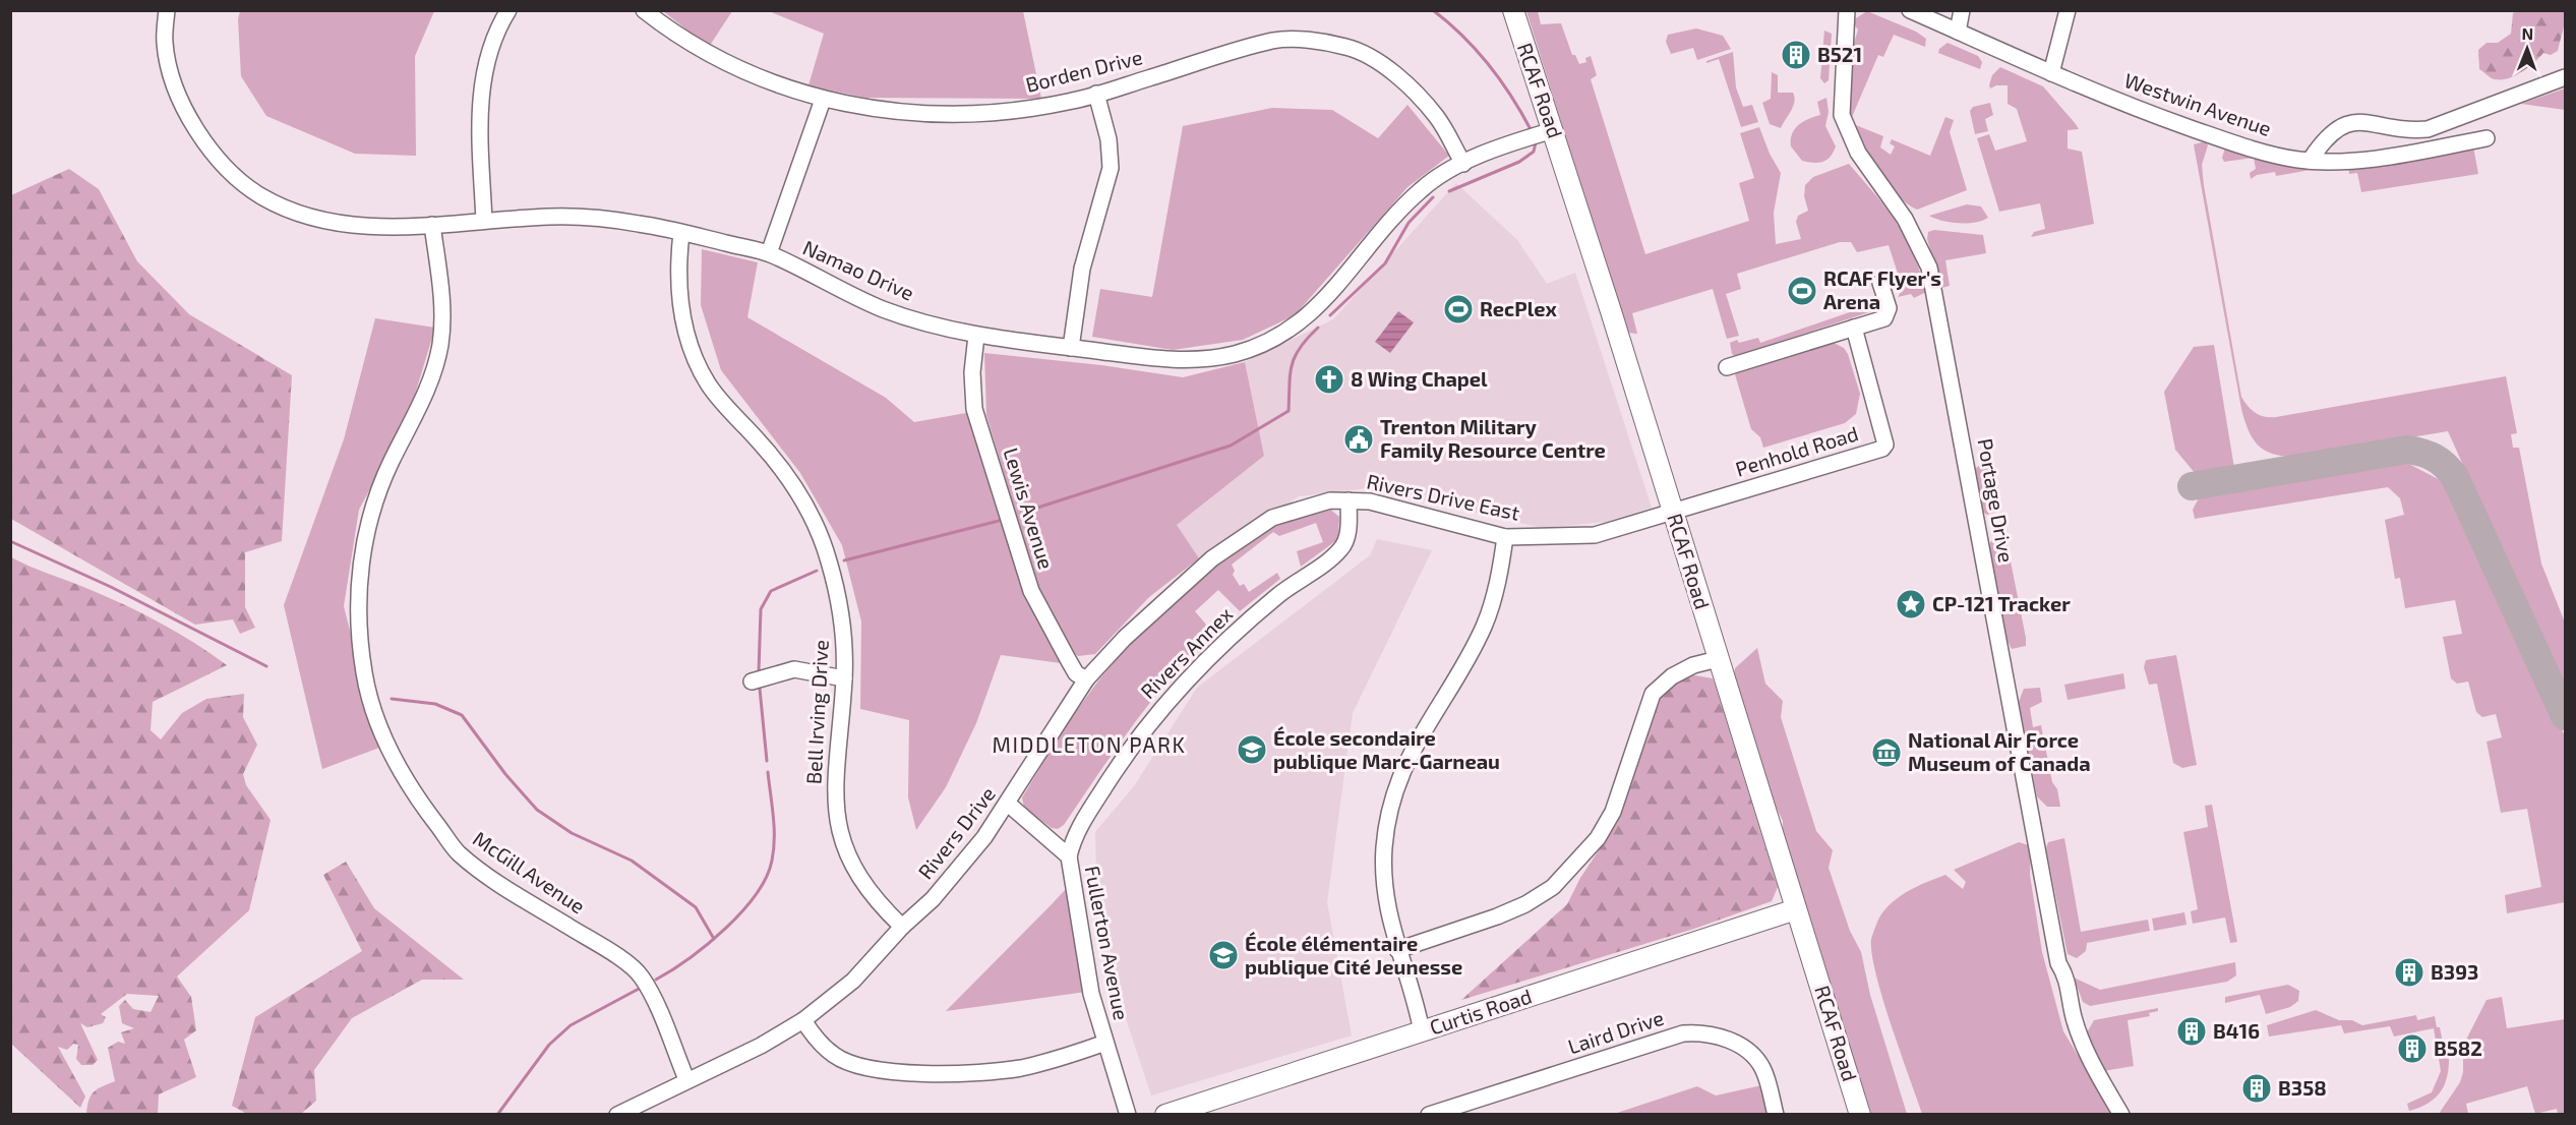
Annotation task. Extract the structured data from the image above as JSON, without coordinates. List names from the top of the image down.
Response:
{
  "streets": {
    "main road": ["RCAF Road", "Curtis Road"],
    "street": [
      "Borden Drive",
      "Westwin Avenue",
      "Namao Drive",
      "Penhold Road",
      "Rivers Drive East",
      "Portage Drive",
      "Lewis Avenue",
      "Rivers Annex",
      "Bell Irving Drive",
      "Rivers Drive",
      "McGill Avenue",
      "Fullerton Avenue",
      "Laird Drive"
    ]
  },
  "crossings": [
    ["Borden Drive", "Namao Drive"],
    ["RCAF Road", "Namao Drive"],
    ["RCAF Road", "Penhold Road"],
    ["RCAF Road", "Rivers Drive East"],
    ["RCAF Road", "Curtis Road"],
    ["Namao Drive", "Lewis Avenue"],
    ["Namao Drive", "Bell Irving Drive"],
    ["Namao Drive", "McGill Avenue"],
    ["Penhold Road", "Rivers Drive East"],
    ["Rivers Drive East", "Rivers Annex"],
    ["Rivers Drive East", "Rivers Drive"],
    ["Lewis Avenue", "Rivers Drive"],
    ["Rivers Annex", "Rivers Drive"],
    ["Rivers Annex", "Fullerton Avenue"],
    ["Bell Irving Drive", "Rivers Drive"],
    ["Rivers Drive", "McGill Avenue"],
    ["Rivers Drive", "Fullerton Avenue"]
  ],
  "districts": ["MIDDLETON PARK"],
  "places": {
    "building": [
      "B521",
      "B393",
      "B416",
      "B582",
      "B358"
    ],
    "sports": ["RCAF Flyer's Arena", "RecPlex"],
    "church": ["8 Wing Chapel"],
    "public building": ["Trenton Military Family Resource Centre"],
    "place": ["CP-121 Tracker"],
    "school or university": ["École secondaire publique Marc-Garneau", "École élémentaire publique Cité Jeunesse"],
    "museum": ["National Air Force Museum of Canada"]
  },
  "north": "top"
}
